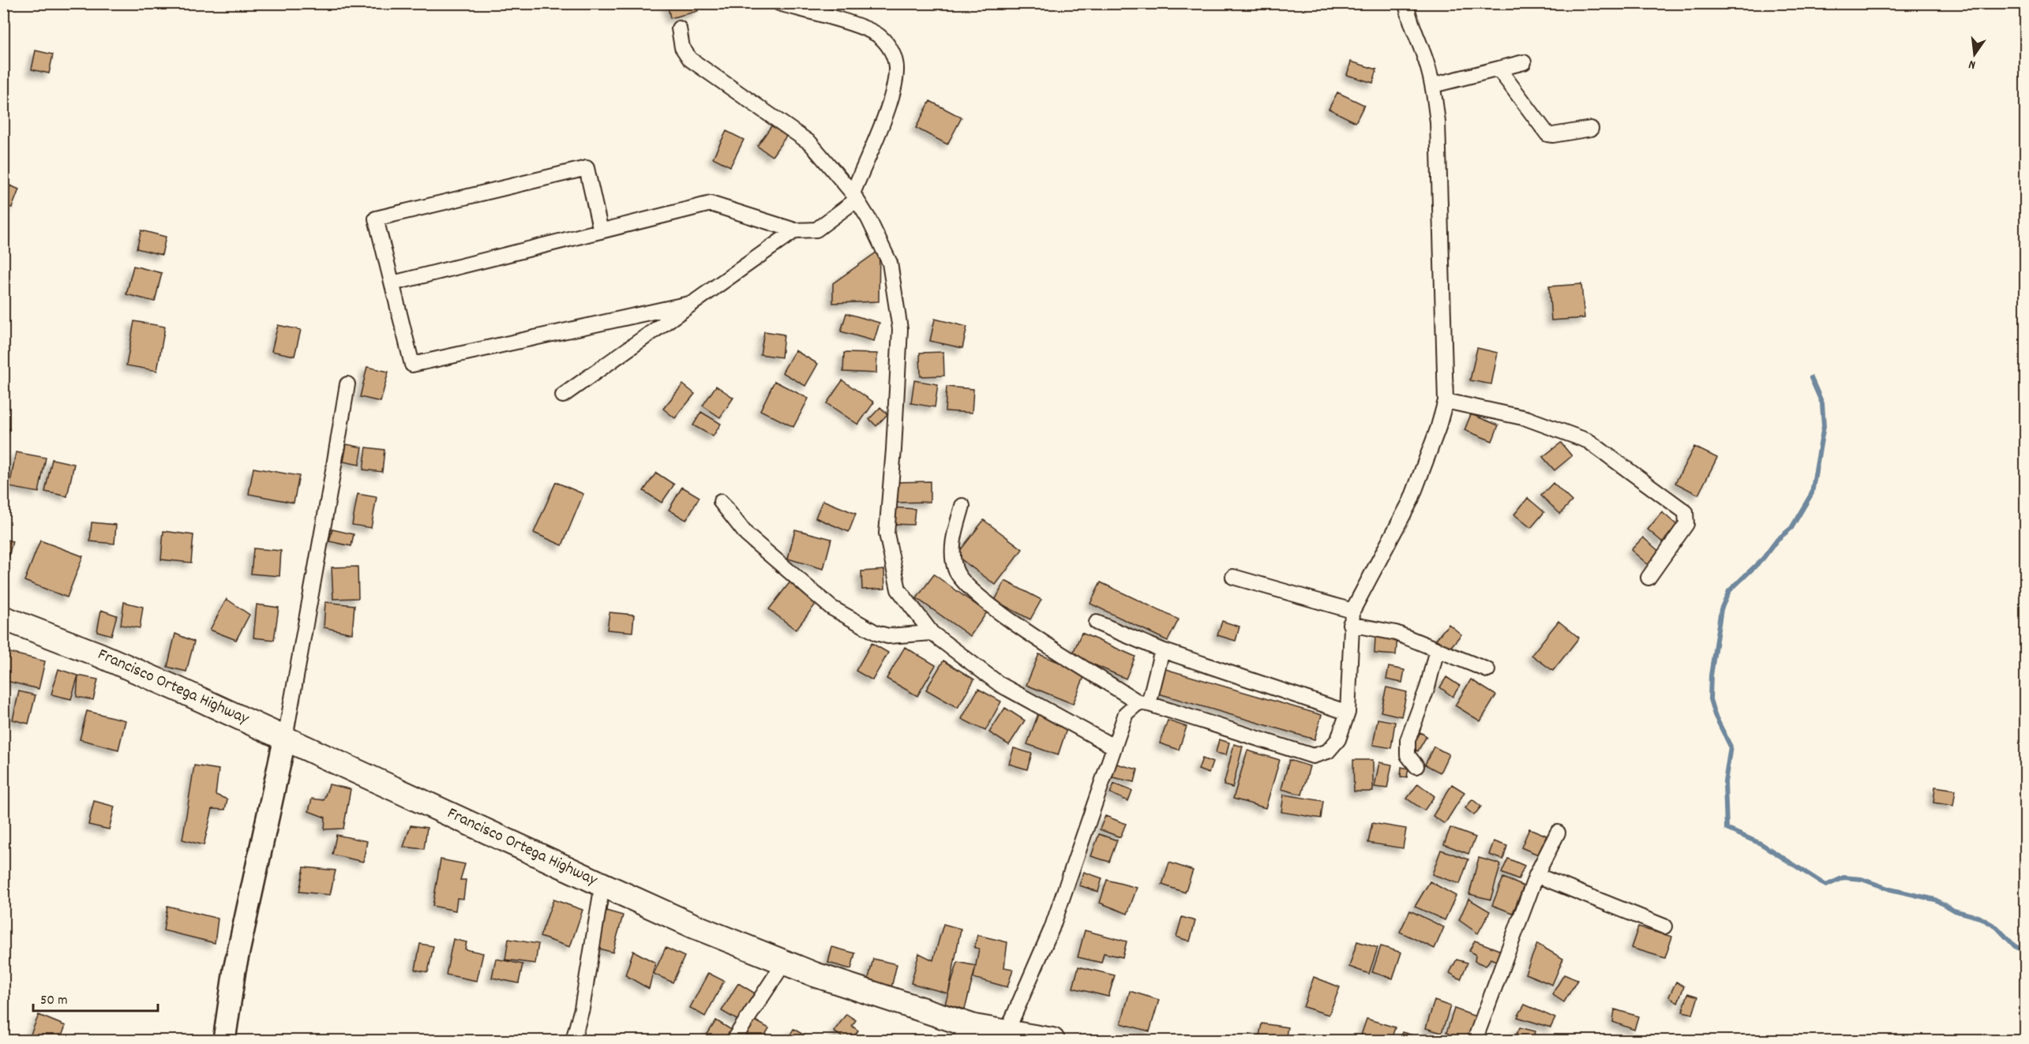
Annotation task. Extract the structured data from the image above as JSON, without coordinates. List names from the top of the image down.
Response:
{
  "streets": {
    "main road": ["Francisco Ortega Highway"]
  },
  "scale_bar": "50 m",
  "north": "bottom"
}
